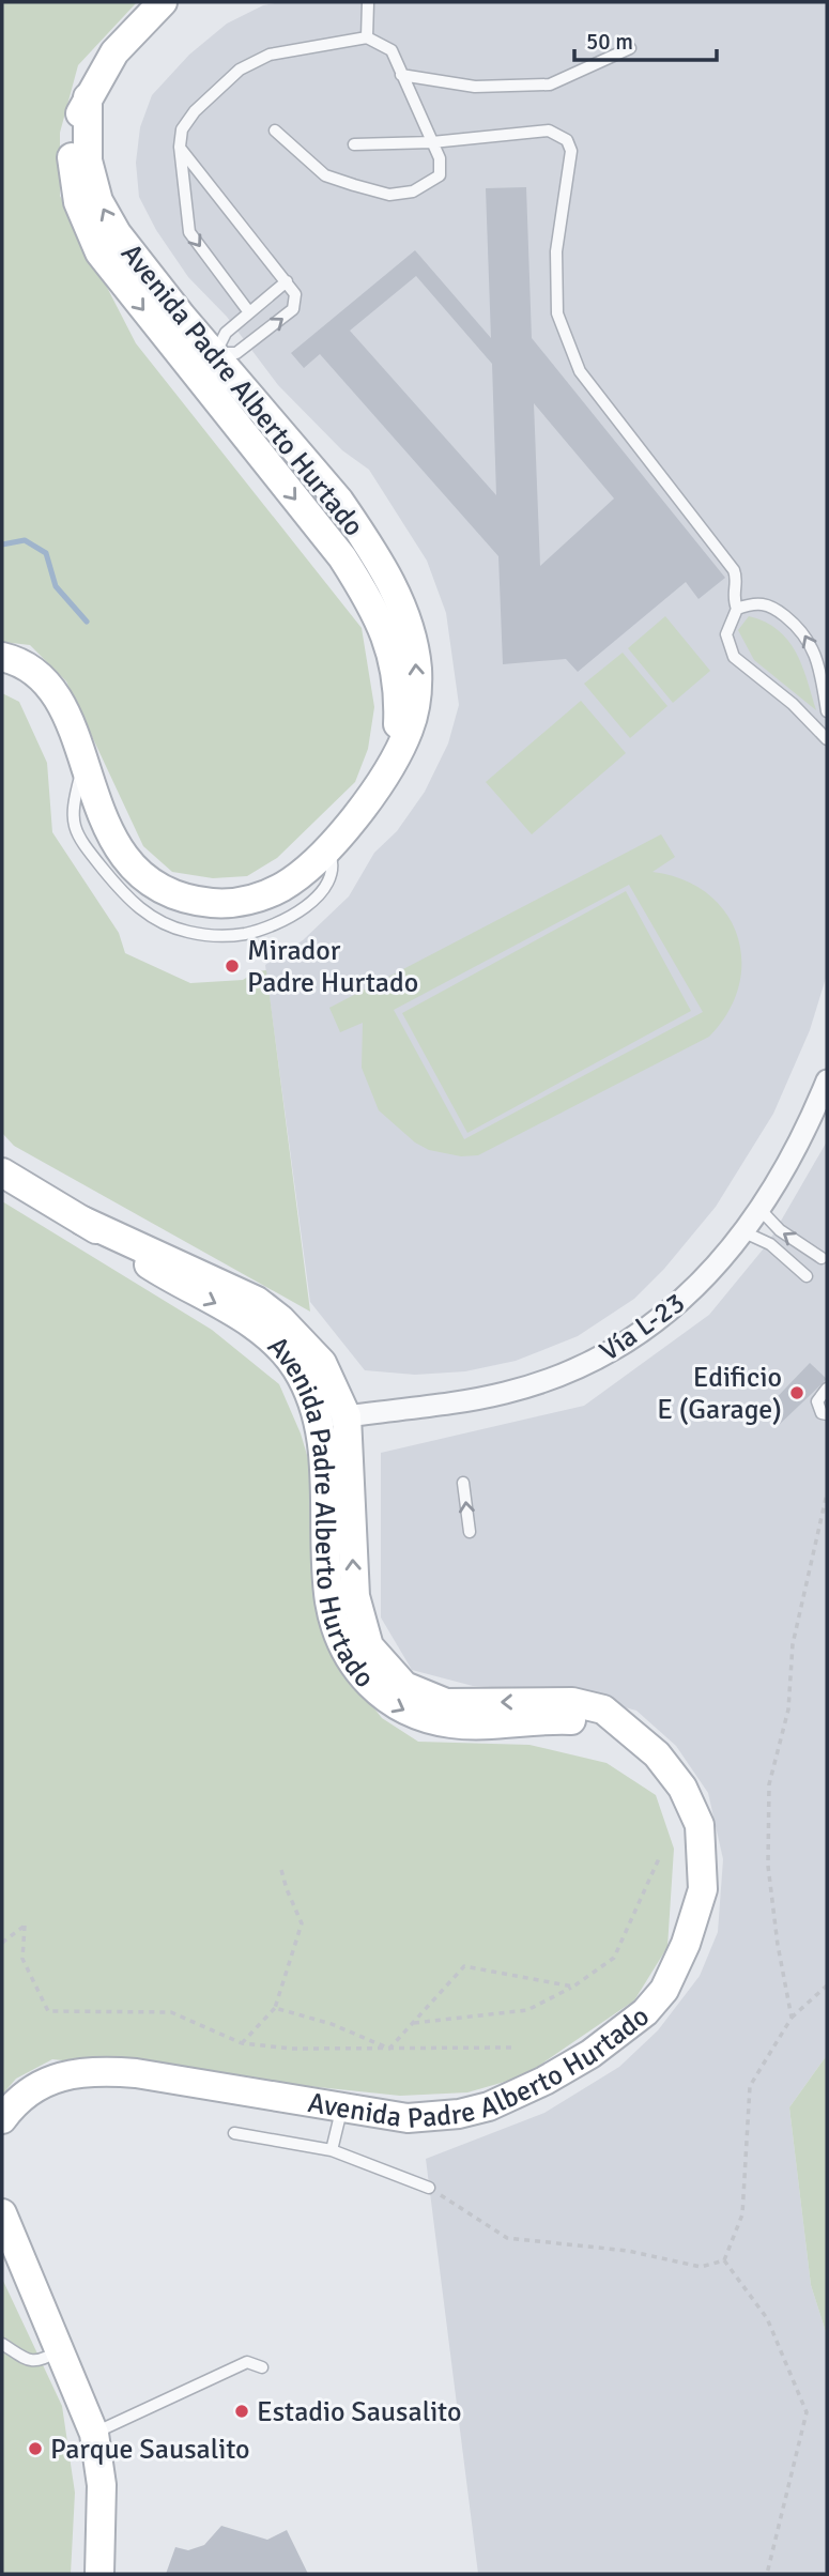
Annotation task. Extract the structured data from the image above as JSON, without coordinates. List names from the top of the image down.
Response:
{
  "streets": {
    "main road": ["Avenida Padre Alberto Hurtado"],
    "street": ["Vía L-23"]
  },
  "crossings": [
    ["Avenida Padre Alberto Hurtado", "Vía L-23"]
  ],
  "places": [
    "Mirador Padre Hurtado",
    "Edificio E (Garage)",
    "Estadio Sausalito",
    "Parque Sausalito"
  ],
  "scale_bar": "50 m"
}
